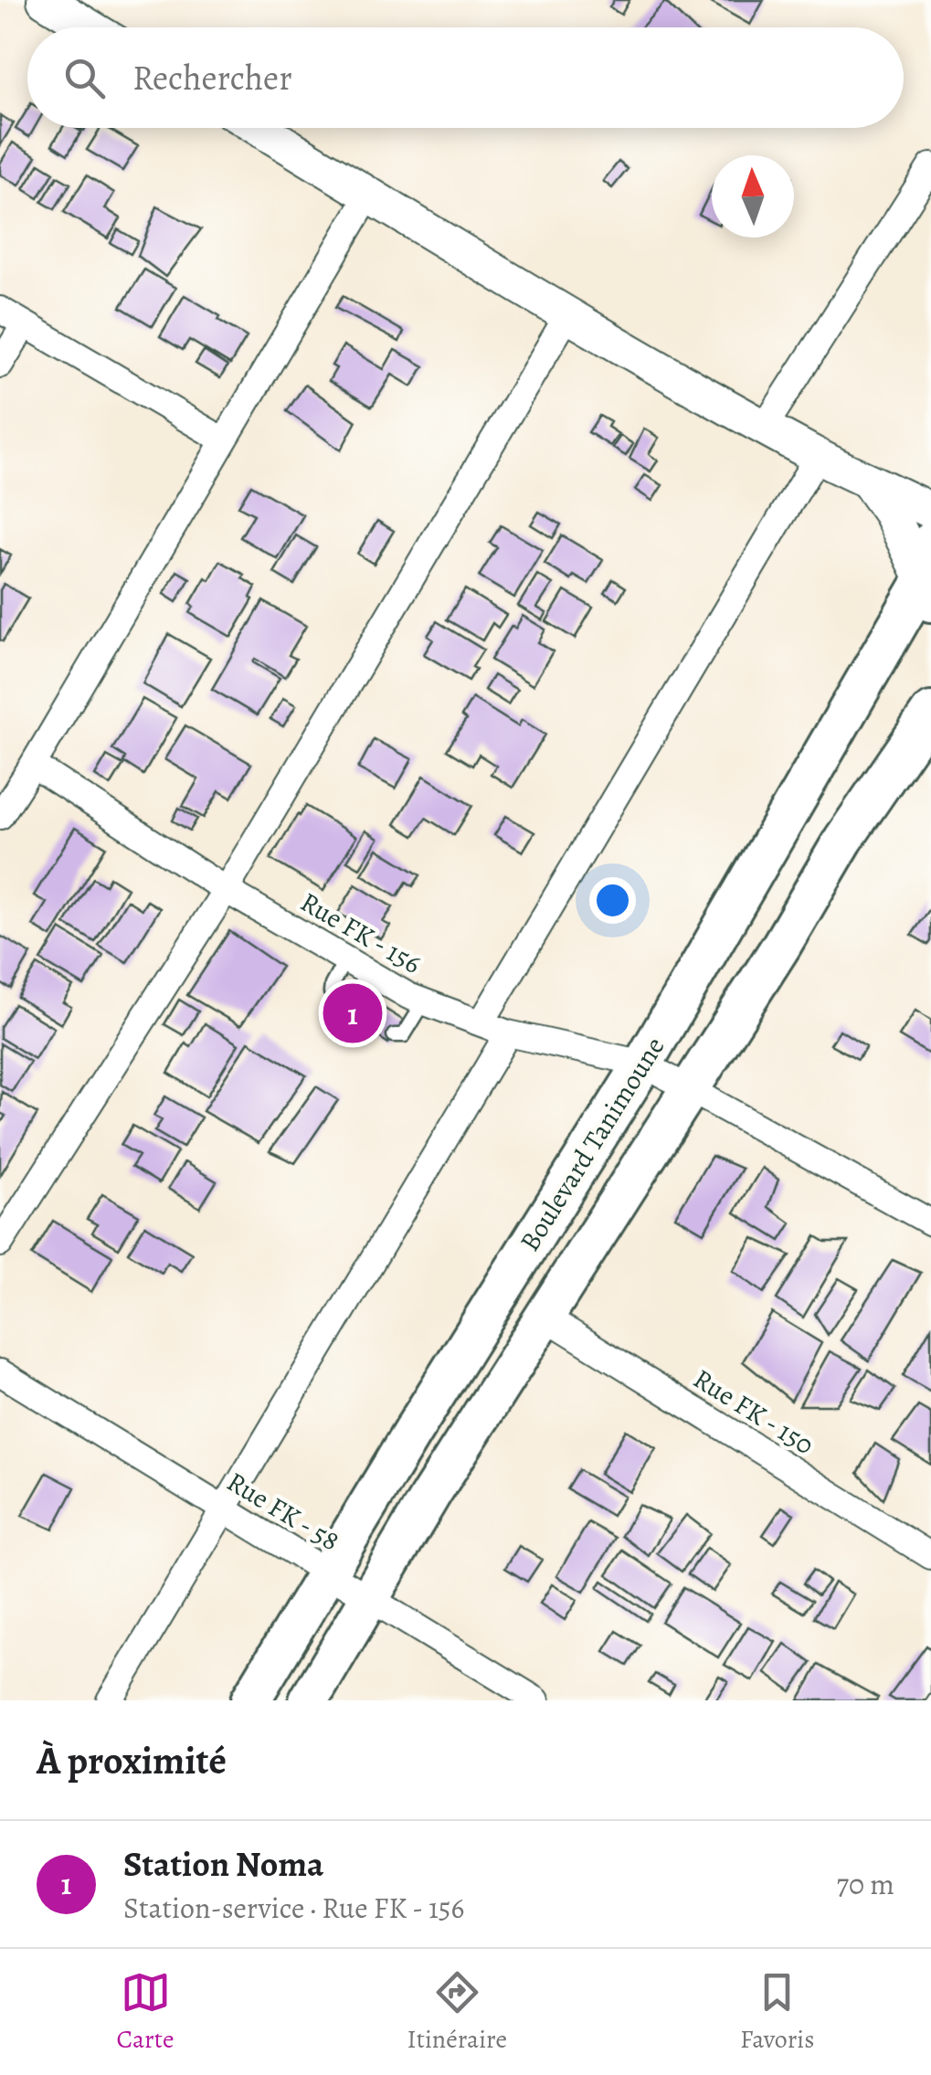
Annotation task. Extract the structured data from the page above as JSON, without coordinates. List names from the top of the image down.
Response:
{
  "streets": {
    "main road": ["Boulevard Tanimoune"],
    "street": ["Rue FK - 156", "Rue FK - 150", "Rue FK - 58"]
  },
  "crossings": [
    ["Rue FK - 156", "Boulevard Tanimoune"],
    ["Boulevard Tanimoune", "Rue FK - 150"],
    ["Boulevard Tanimoune", "Rue FK - 58"]
  ],
  "north": "top",
  "page": {
    "search": "Rechercher",
    "pins": "1",
    "heading": "À proximité",
    "list": [
      {
        "mark": "1",
        "name": "Station Noma",
        "note": "Station-service · Rue FK - 156",
        "value": "70 m"
      }
    ],
    "nav": ["Carte", "Itinéraire", "Favoris"]
  }
}
